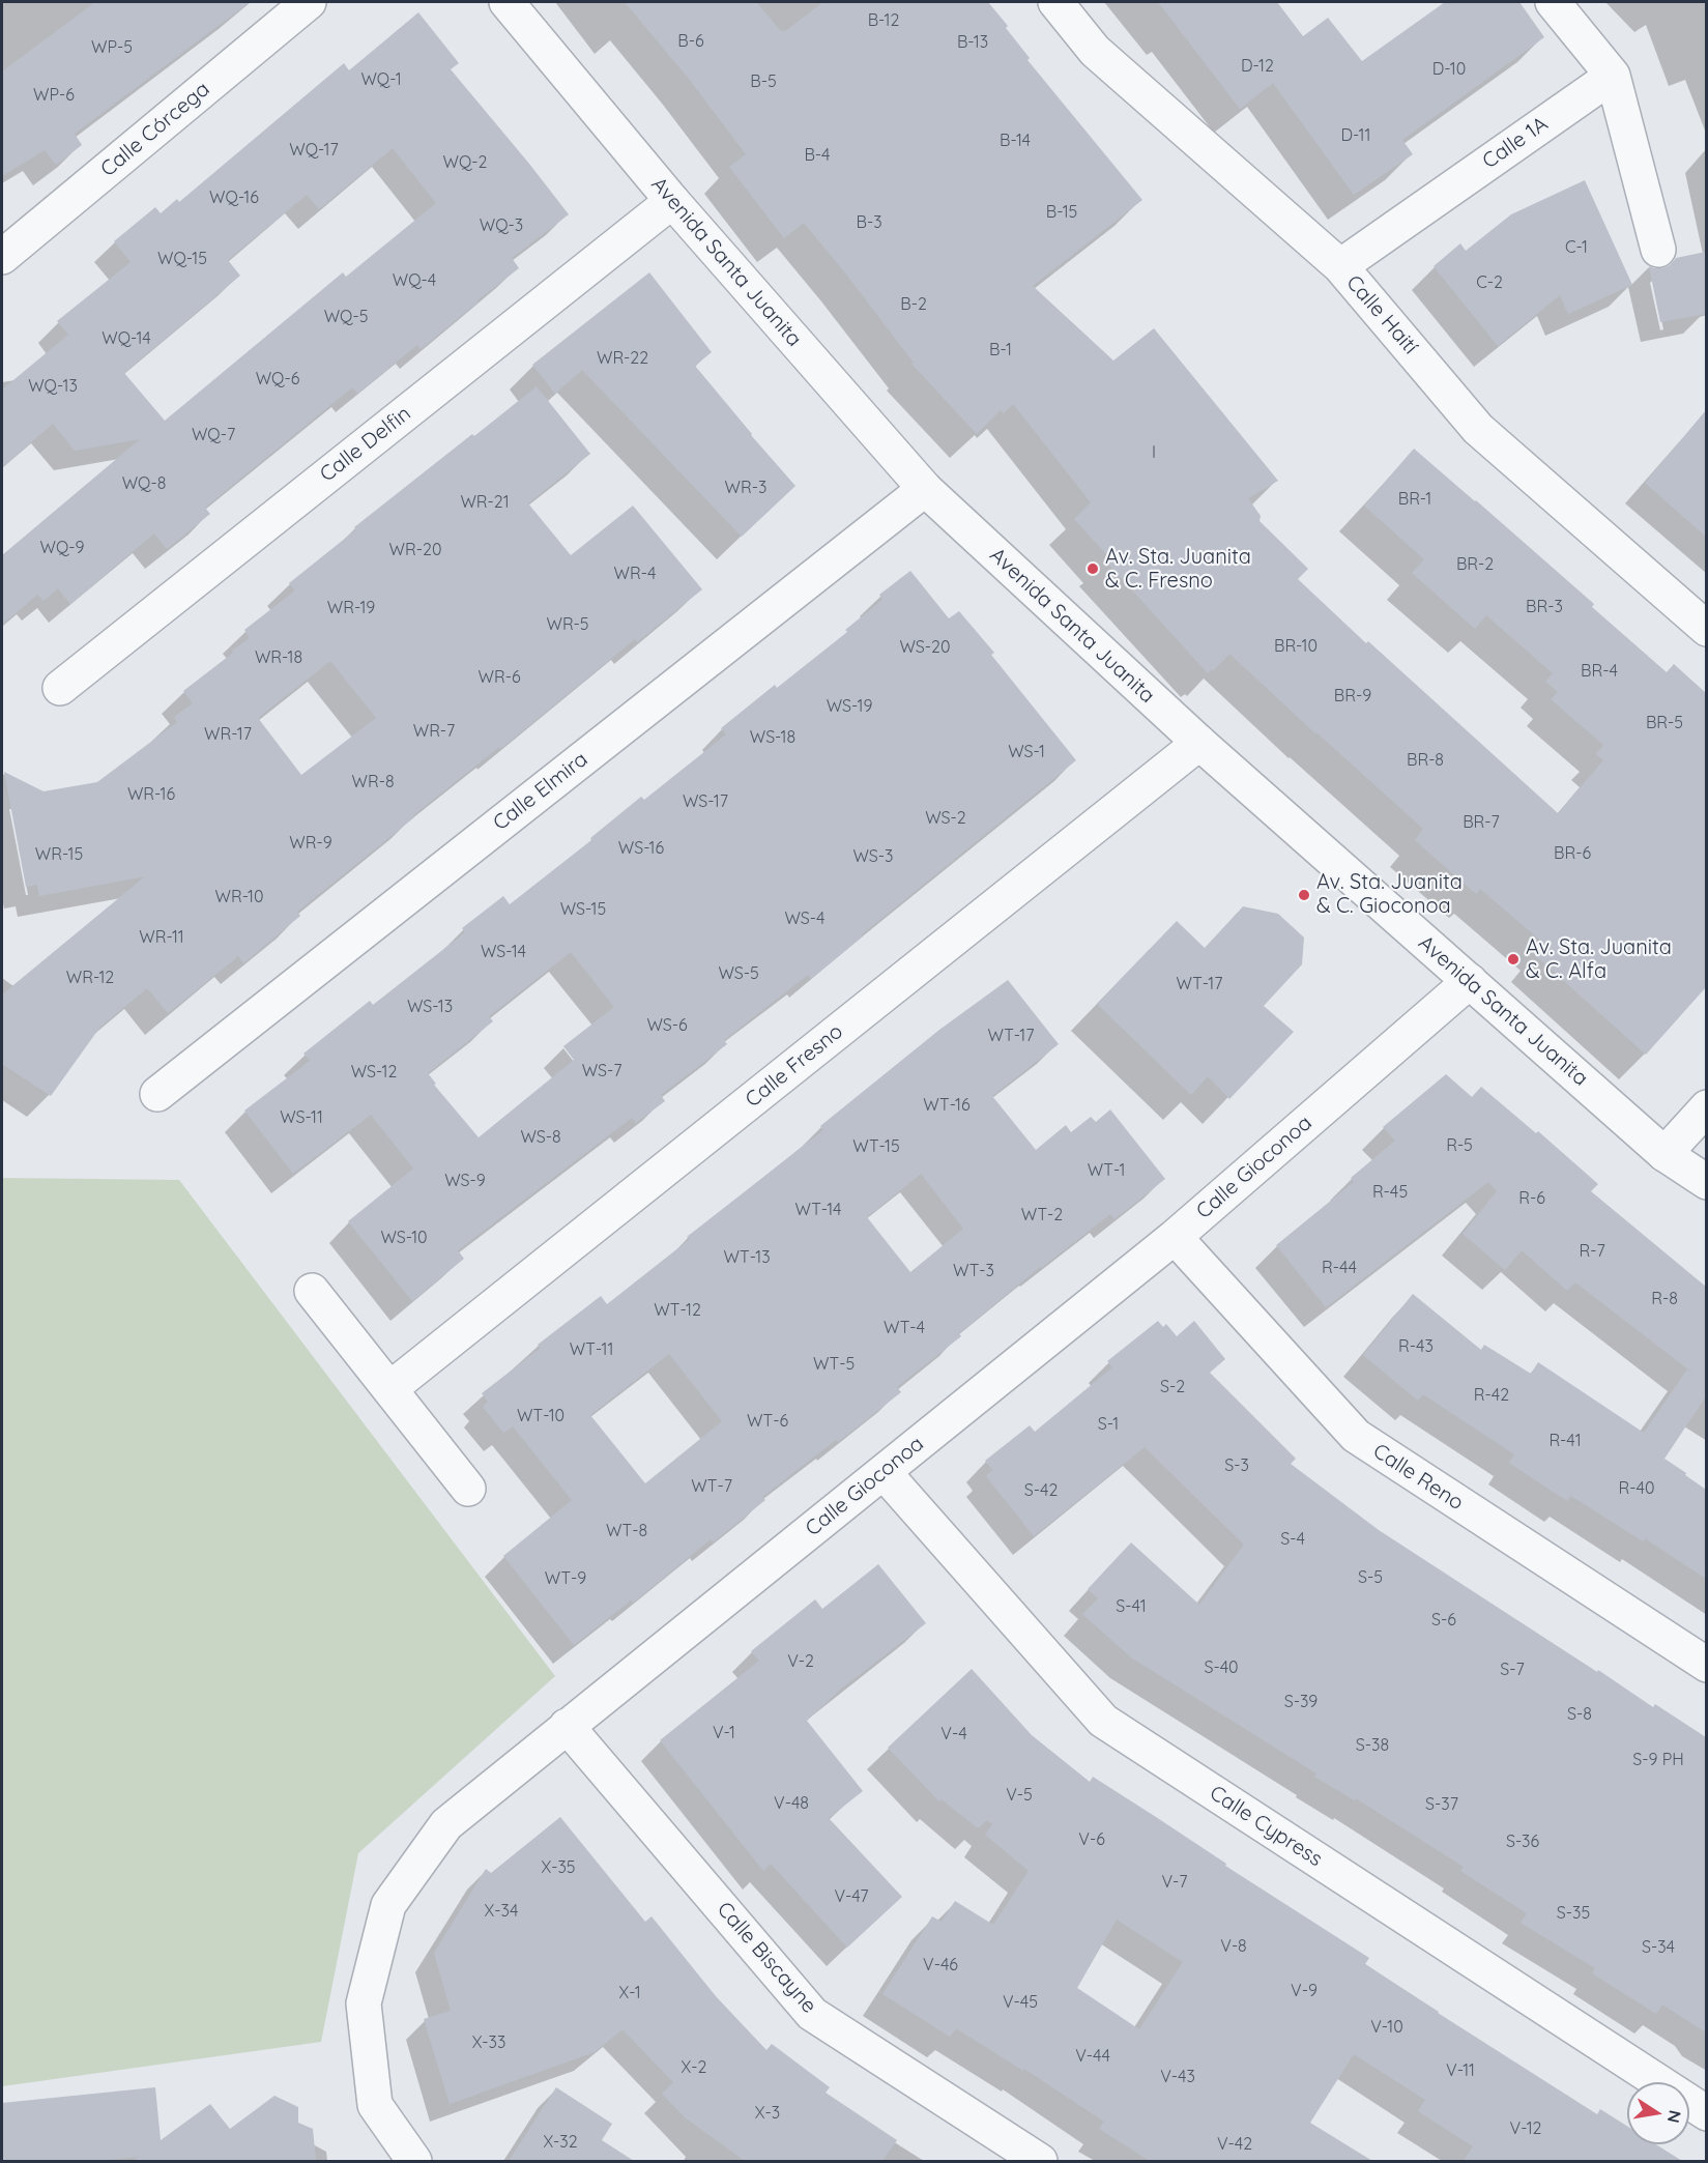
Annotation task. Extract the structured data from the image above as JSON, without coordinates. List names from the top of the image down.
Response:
{
  "streets": {
    "street": [
      "Calle Córcega",
      "Calle 1A",
      "Avenida Santa Juanita",
      "Calle Haití",
      "Calle Delfin",
      "Calle Elmira",
      "Calle Fresno",
      "Calle Gioconoa",
      "Calle Reno",
      "Calle Cypress",
      "Calle Biscayne"
    ]
  },
  "crossings": [
    ["Calle 1A", "Calle Haití"],
    ["Avenida Santa Juanita", "Calle Delfin"],
    ["Avenida Santa Juanita", "Calle Elmira"],
    ["Avenida Santa Juanita", "Calle Fresno"],
    ["Avenida Santa Juanita", "Calle Gioconoa"],
    ["Calle Gioconoa", "Calle Reno"],
    ["Calle Gioconoa", "Calle Cypress"],
    ["Calle Gioconoa", "Calle Biscayne"]
  ],
  "places": ["Av. Sta. Juanita & C. Fresno", "Av. Sta. Juanita & C. Gioconoa", "Av. Sta. Juanita & C. Alfa"],
  "house_numbers": [
    "B-12",
    "B-6",
    "B-13",
    "WP-5",
    "D-12",
    "D-10",
    "WQ-1",
    "B-5",
    "WP-6",
    "D-11",
    "B-14",
    "WQ-17",
    "B-4",
    "WQ-2",
    "WQ-16",
    "B-15",
    "B-3",
    "WQ-3",
    "C-1",
    "WQ-15",
    "WQ-4",
    "C-2",
    "B-2",
    "WQ-5",
    "WQ-14",
    "B-1",
    "WR-22",
    "WQ-6",
    "WQ-13",
    "WQ-7",
    "I",
    "WQ-8",
    "WR-3",
    "BR-1",
    "WR-21",
    "WQ-9",
    "WR-20",
    "BR-2",
    "WR-4",
    "BR-3",
    "WR-19",
    "WR-5",
    "BR-10",
    "WS-20",
    "WR-18",
    "BR-4",
    "WR-6",
    "BR-9",
    "WS-19",
    "BR-5",
    "WR-7",
    "WR-17",
    "WS-18",
    "WS-1",
    "BR-8",
    "WR-8",
    "WR-16",
    "WS-17",
    "WS-2",
    "BR-7",
    "WR-9",
    "WS-16",
    "BR-6",
    "WR-15",
    "WS-3",
    "WR-10",
    "WS-15",
    "WS-4",
    "WR-11",
    "WS-14",
    "WS-5",
    "WR-12",
    "WT-17",
    "WS-13",
    "WS-6",
    "WT-17",
    "WS-7",
    "WS-12",
    "WT-16",
    "WS-11",
    "WS-8",
    "R-5",
    "WT-15",
    "WT-1",
    "WS-9",
    "R-45",
    "R-6",
    "WT-14",
    "WT-2",
    "WS-10",
    "R-7",
    "WT-13",
    "R-44",
    "WT-3",
    "R-8",
    "WT-12",
    "WT-4",
    "R-43",
    "WT-11",
    "WT-5",
    "S-2",
    "R-42",
    "WT-10",
    "WT-6",
    "S-1",
    "R-41",
    "S-3",
    "WT-7",
    "R-40",
    "S-42",
    "WT-8",
    "S-4",
    "S-5",
    "WT-9",
    "S-41",
    "S-6",
    "V-2",
    "S-40",
    "S-7",
    "S-39",
    "S-8",
    "V-1",
    "V-4",
    "S-38",
    "S-9 PH",
    "V-5",
    "V-48",
    "S-37",
    "V-6",
    "S-36",
    "X-35",
    "V-7",
    "V-47",
    "X-34",
    "S-35",
    "V-8",
    "S-34",
    "V-46",
    "V-9",
    "X-1",
    "V-45",
    "V-10",
    "X-33",
    "V-44",
    "X-2",
    "V-11",
    "V-43",
    "X-3",
    "V-12",
    "X-32",
    "V-42"
  ],
  "north": "right"
}
